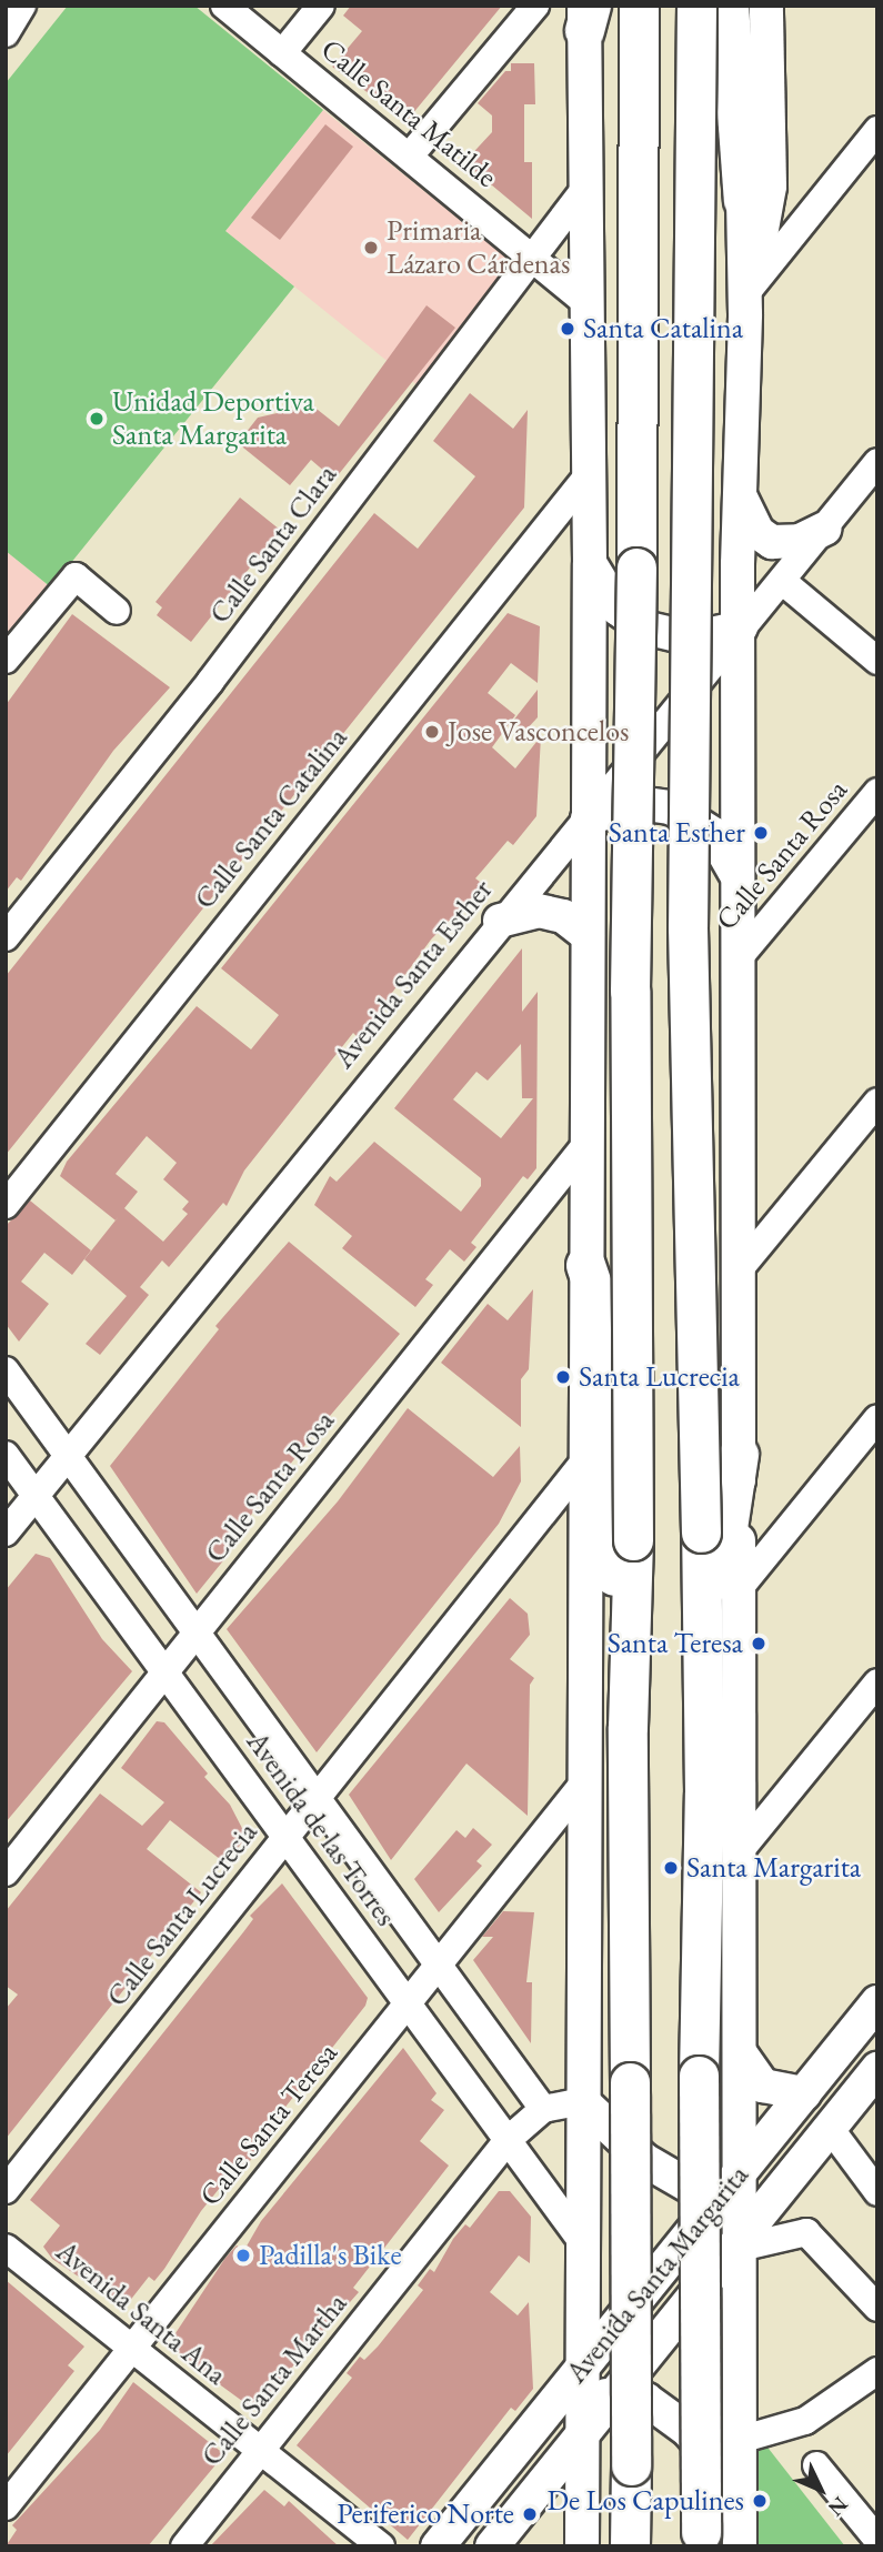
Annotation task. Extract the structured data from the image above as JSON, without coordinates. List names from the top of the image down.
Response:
{
  "streets": {
    "main road": ["Avenida Santa Margarita"],
    "street": [
      "Calle Santa Matilde",
      "Calle Santa Clara",
      "Calle Santa Catalina",
      "Calle Santa Rosa",
      "Avenida Santa Esther",
      "Avenida de las Torres",
      "Calle Santa Lucrecia",
      "Calle Santa Teresa",
      "Avenida Santa Ana",
      "Calle Santa Martha"
    ]
  },
  "crossings": [
    ["Calle Santa Matilde", "Calle Santa Clara"],
    ["Calle Santa Rosa", "Avenida de las Torres"],
    ["Avenida Santa Esther", "Avenida de las Torres"],
    ["Avenida de las Torres", "Calle Santa Lucrecia"],
    ["Avenida de las Torres", "Calle Santa Teresa"],
    ["Avenida de las Torres", "Calle Santa Martha"],
    ["Calle Santa Teresa", "Avenida Santa Ana"],
    ["Avenida Santa Ana", "Calle Santa Martha"]
  ],
  "places": [
    "Primaria Lázaro Cárdenas",
    "Santa Catalina",
    "Unidad Deportiva Santa Margarita",
    "Jose Vasconcelos",
    "Santa Esther",
    "Santa Lucrecia",
    "Santa Teresa",
    "Santa Margarita",
    "Padilla's Bike",
    "De Los Capulines",
    "Periferico Norte"
  ],
  "north": "bottom right"
}
